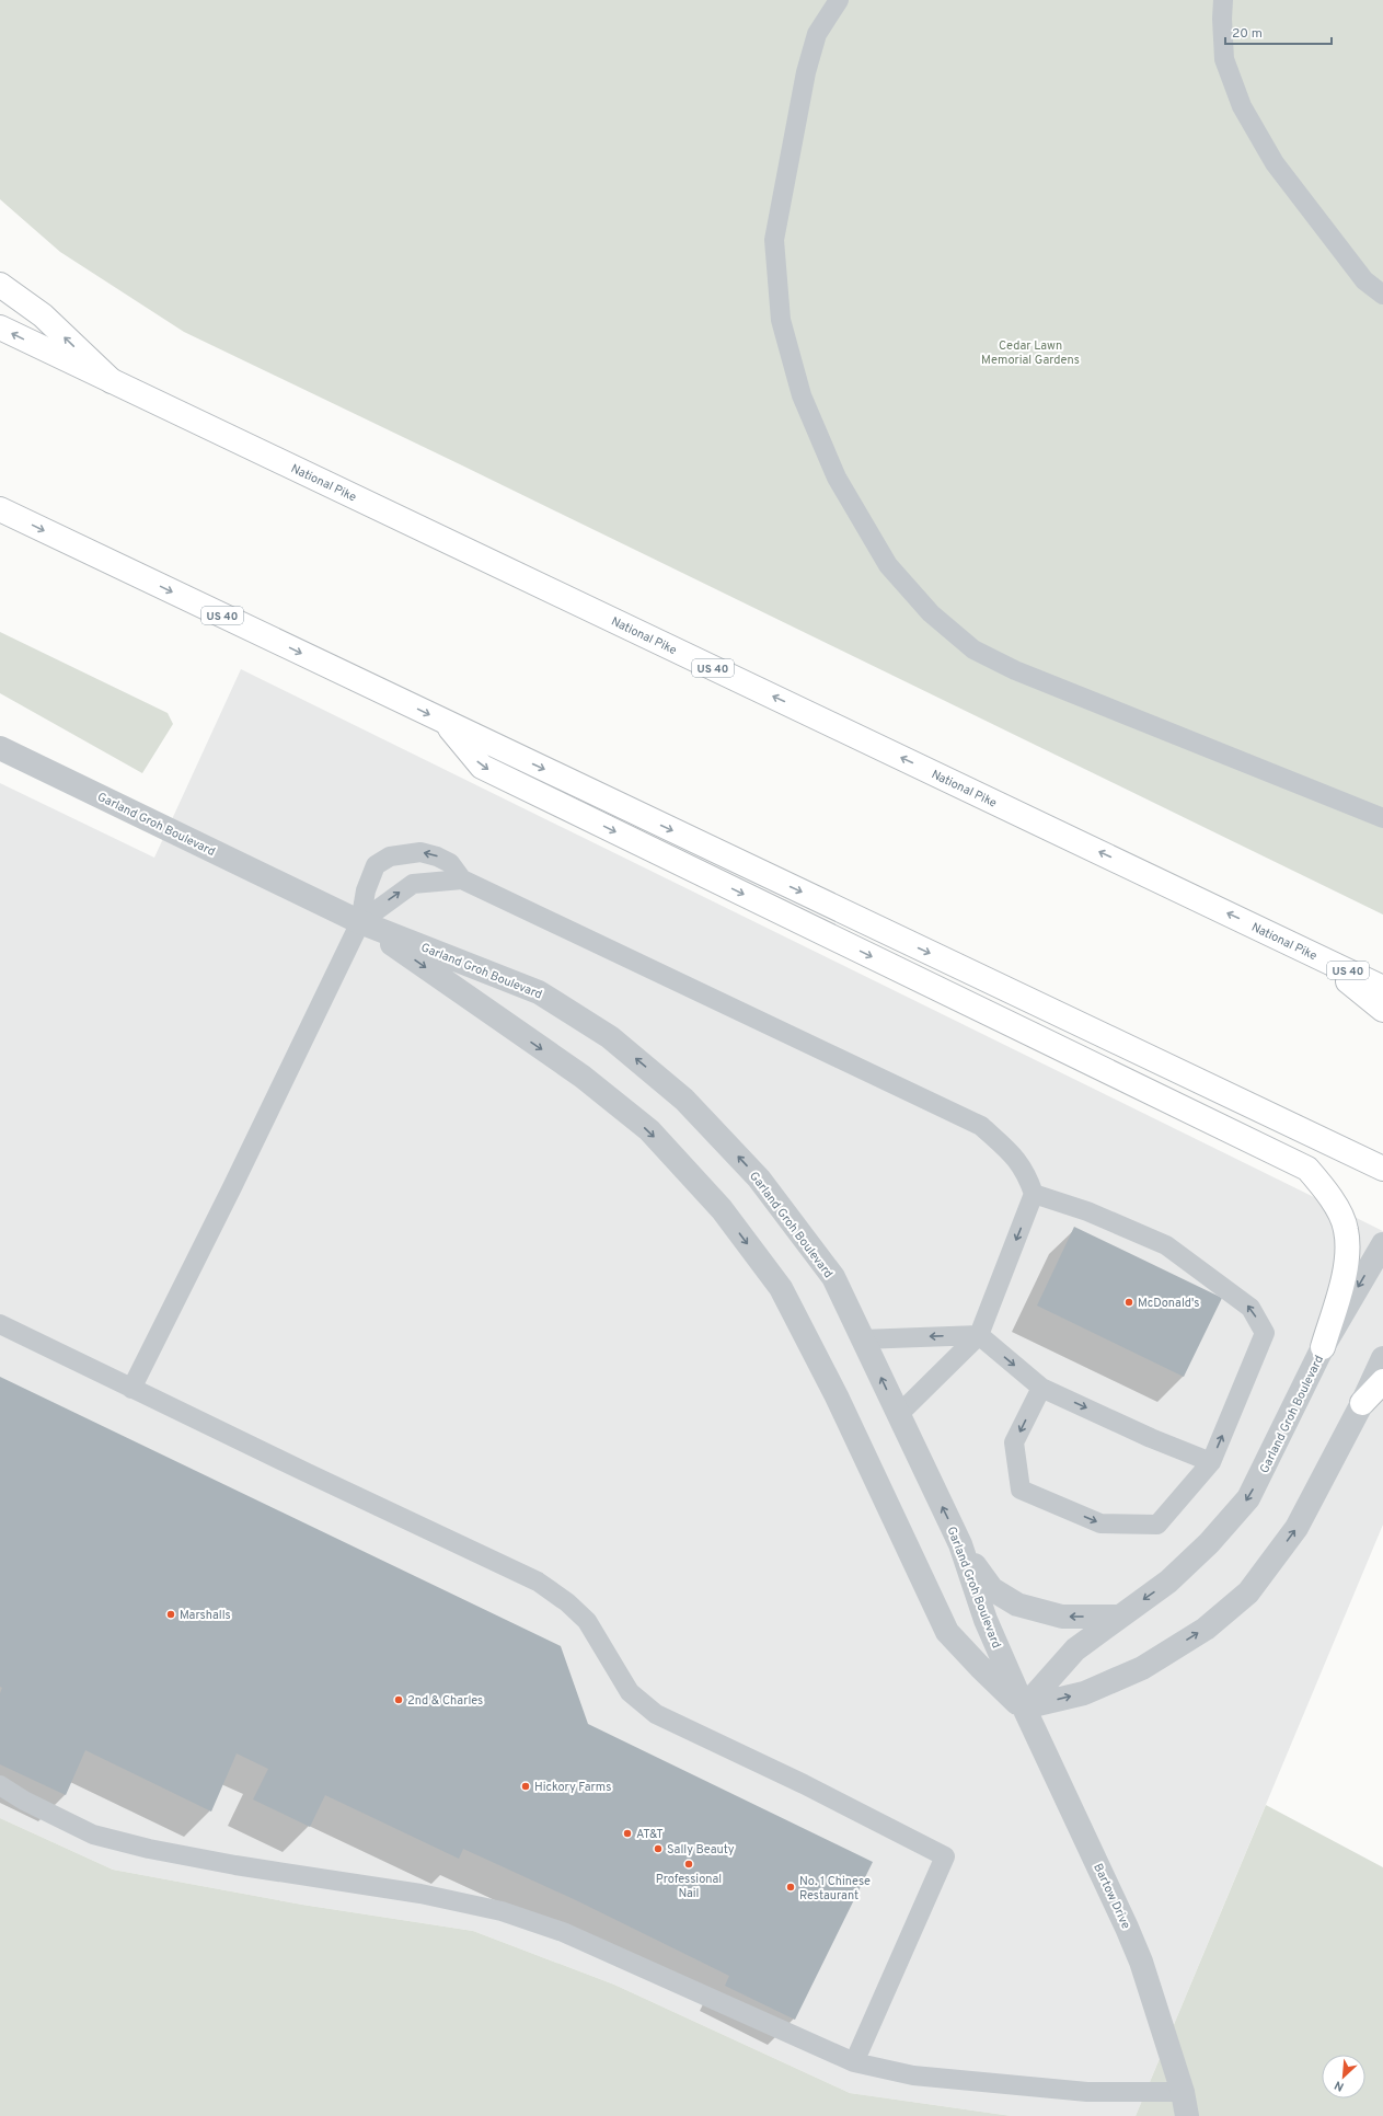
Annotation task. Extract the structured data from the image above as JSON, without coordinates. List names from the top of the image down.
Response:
{
  "streets": {
    "main road": ["National Pike", "US 40"],
    "street": ["Garland Groh Boulevard", "Bartow Drive"]
  },
  "crossings": [
    ["Garland Groh Boulevard", "Bartow Drive"]
  ],
  "parks": ["Cedar Lawn Memorial Gardens"],
  "places": [
    "McDonald's",
    "Marshalls",
    "2nd & Charles",
    "Hickory Farms",
    "AT&T",
    "Sally Beauty",
    "Professional Nail",
    "No. 1 Chinese Restaurant"
  ],
  "scale_bar": "20 m",
  "north": "bottom left"
}
